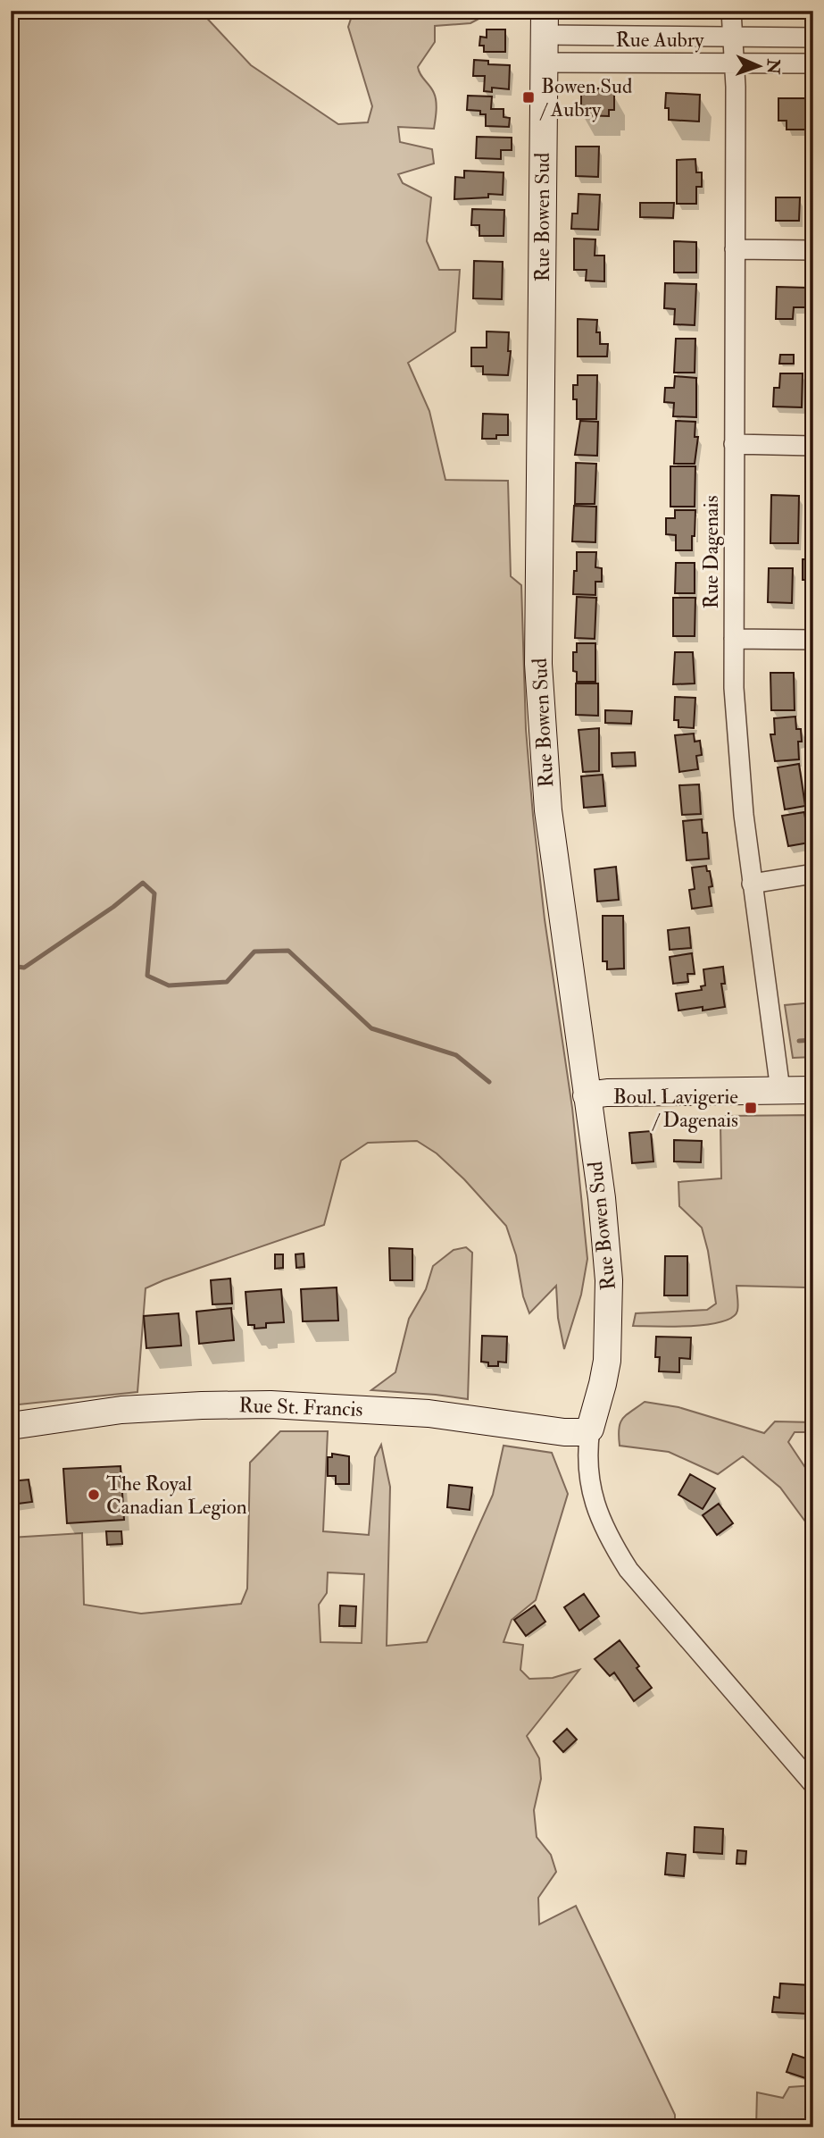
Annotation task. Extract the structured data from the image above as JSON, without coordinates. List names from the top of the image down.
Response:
{
  "streets": {
    "street": [
      "Rue Aubry",
      "Rue Bowen Sud",
      "Rue Dagenais",
      "Rue St. Francis"
    ]
  },
  "crossings": [
    ["Rue Aubry", "Rue Bowen Sud"],
    ["Rue Aubry", "Rue Dagenais"],
    ["Rue Bowen Sud", "Rue St. Francis"]
  ],
  "places": {
    "transit": ["Bowen Sud / Aubry", "Boul. Lavigerie / Dagenais"],
    "other": ["The Royal Canadian Legion"]
  },
  "north": "right"
}
